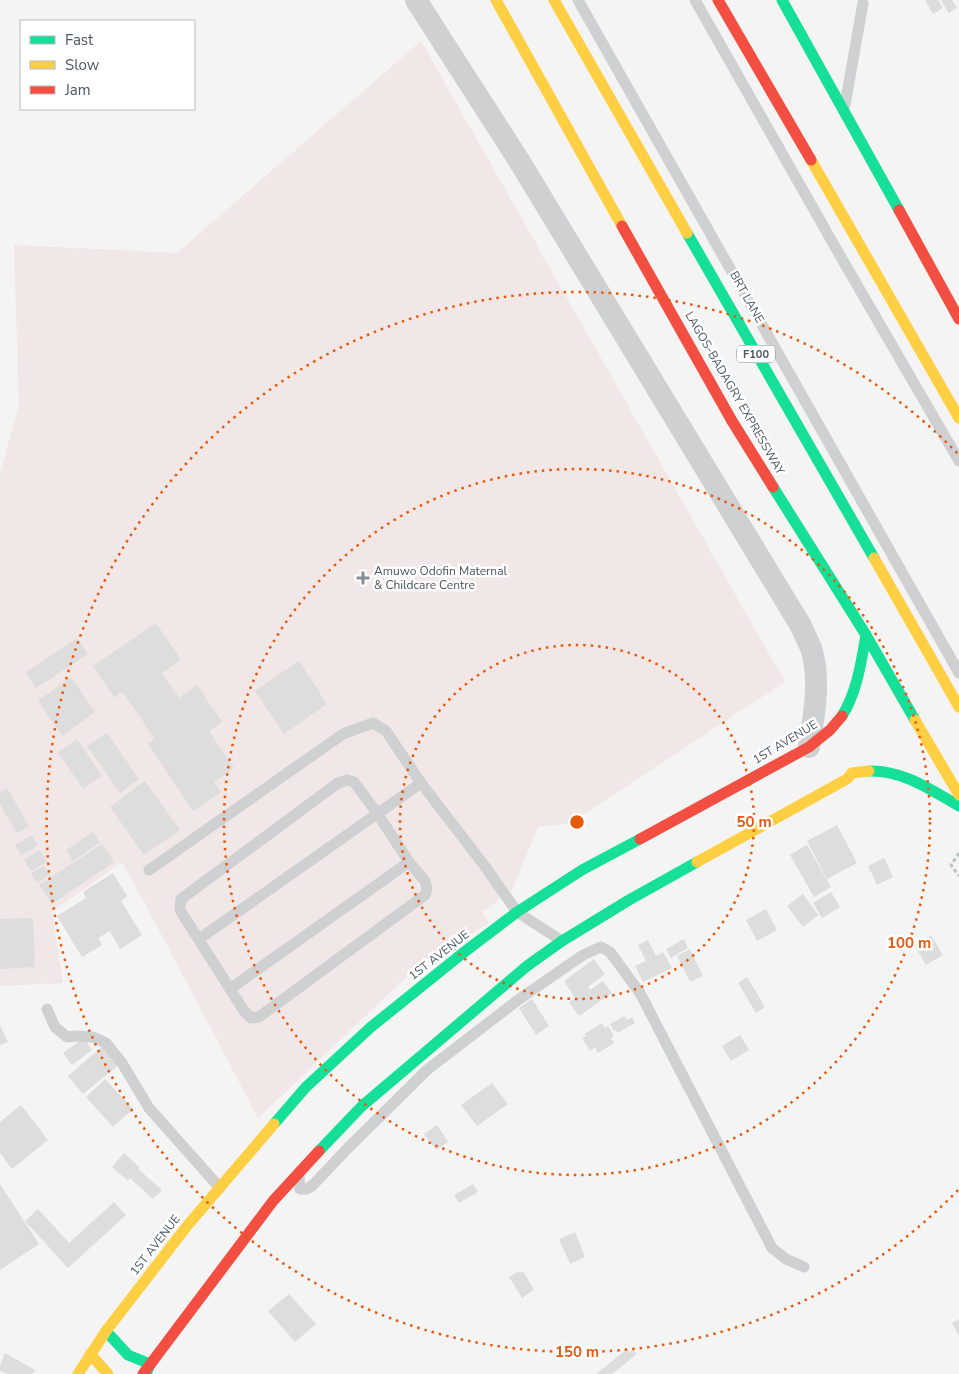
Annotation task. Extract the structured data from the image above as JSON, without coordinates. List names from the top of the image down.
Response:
{
  "streets": {
    "main road": ["F100", "LAGOS-BADAGRY EXPRESSWAY", "1ST AVENUE"],
    "lane": ["BRT LANE"]
  },
  "crossings": [
    ["LAGOS-BADAGRY EXPRESSWAY", "1ST AVENUE"]
  ],
  "places": {
    "health": ["Amuwo Odofin Maternal & Childcare Centre"]
  },
  "legend": ["Fast", "Slow", "Jam"],
  "rings": ["50 m", "100 m", "150 m"]
}
